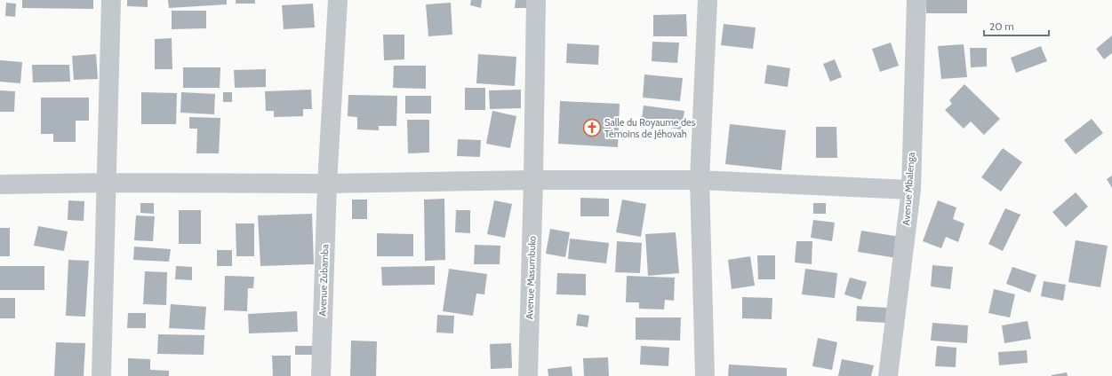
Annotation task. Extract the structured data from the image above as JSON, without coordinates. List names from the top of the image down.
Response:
{
  "streets": {
    "street": ["Avenue Mbalenga", "Avenue Masumbuko", "Avenue Zubamba"]
  },
  "places": {
    "church": ["Salle du Royaume des Témoins de Jéhovah"]
  },
  "scale_bar": "20 m"
}
